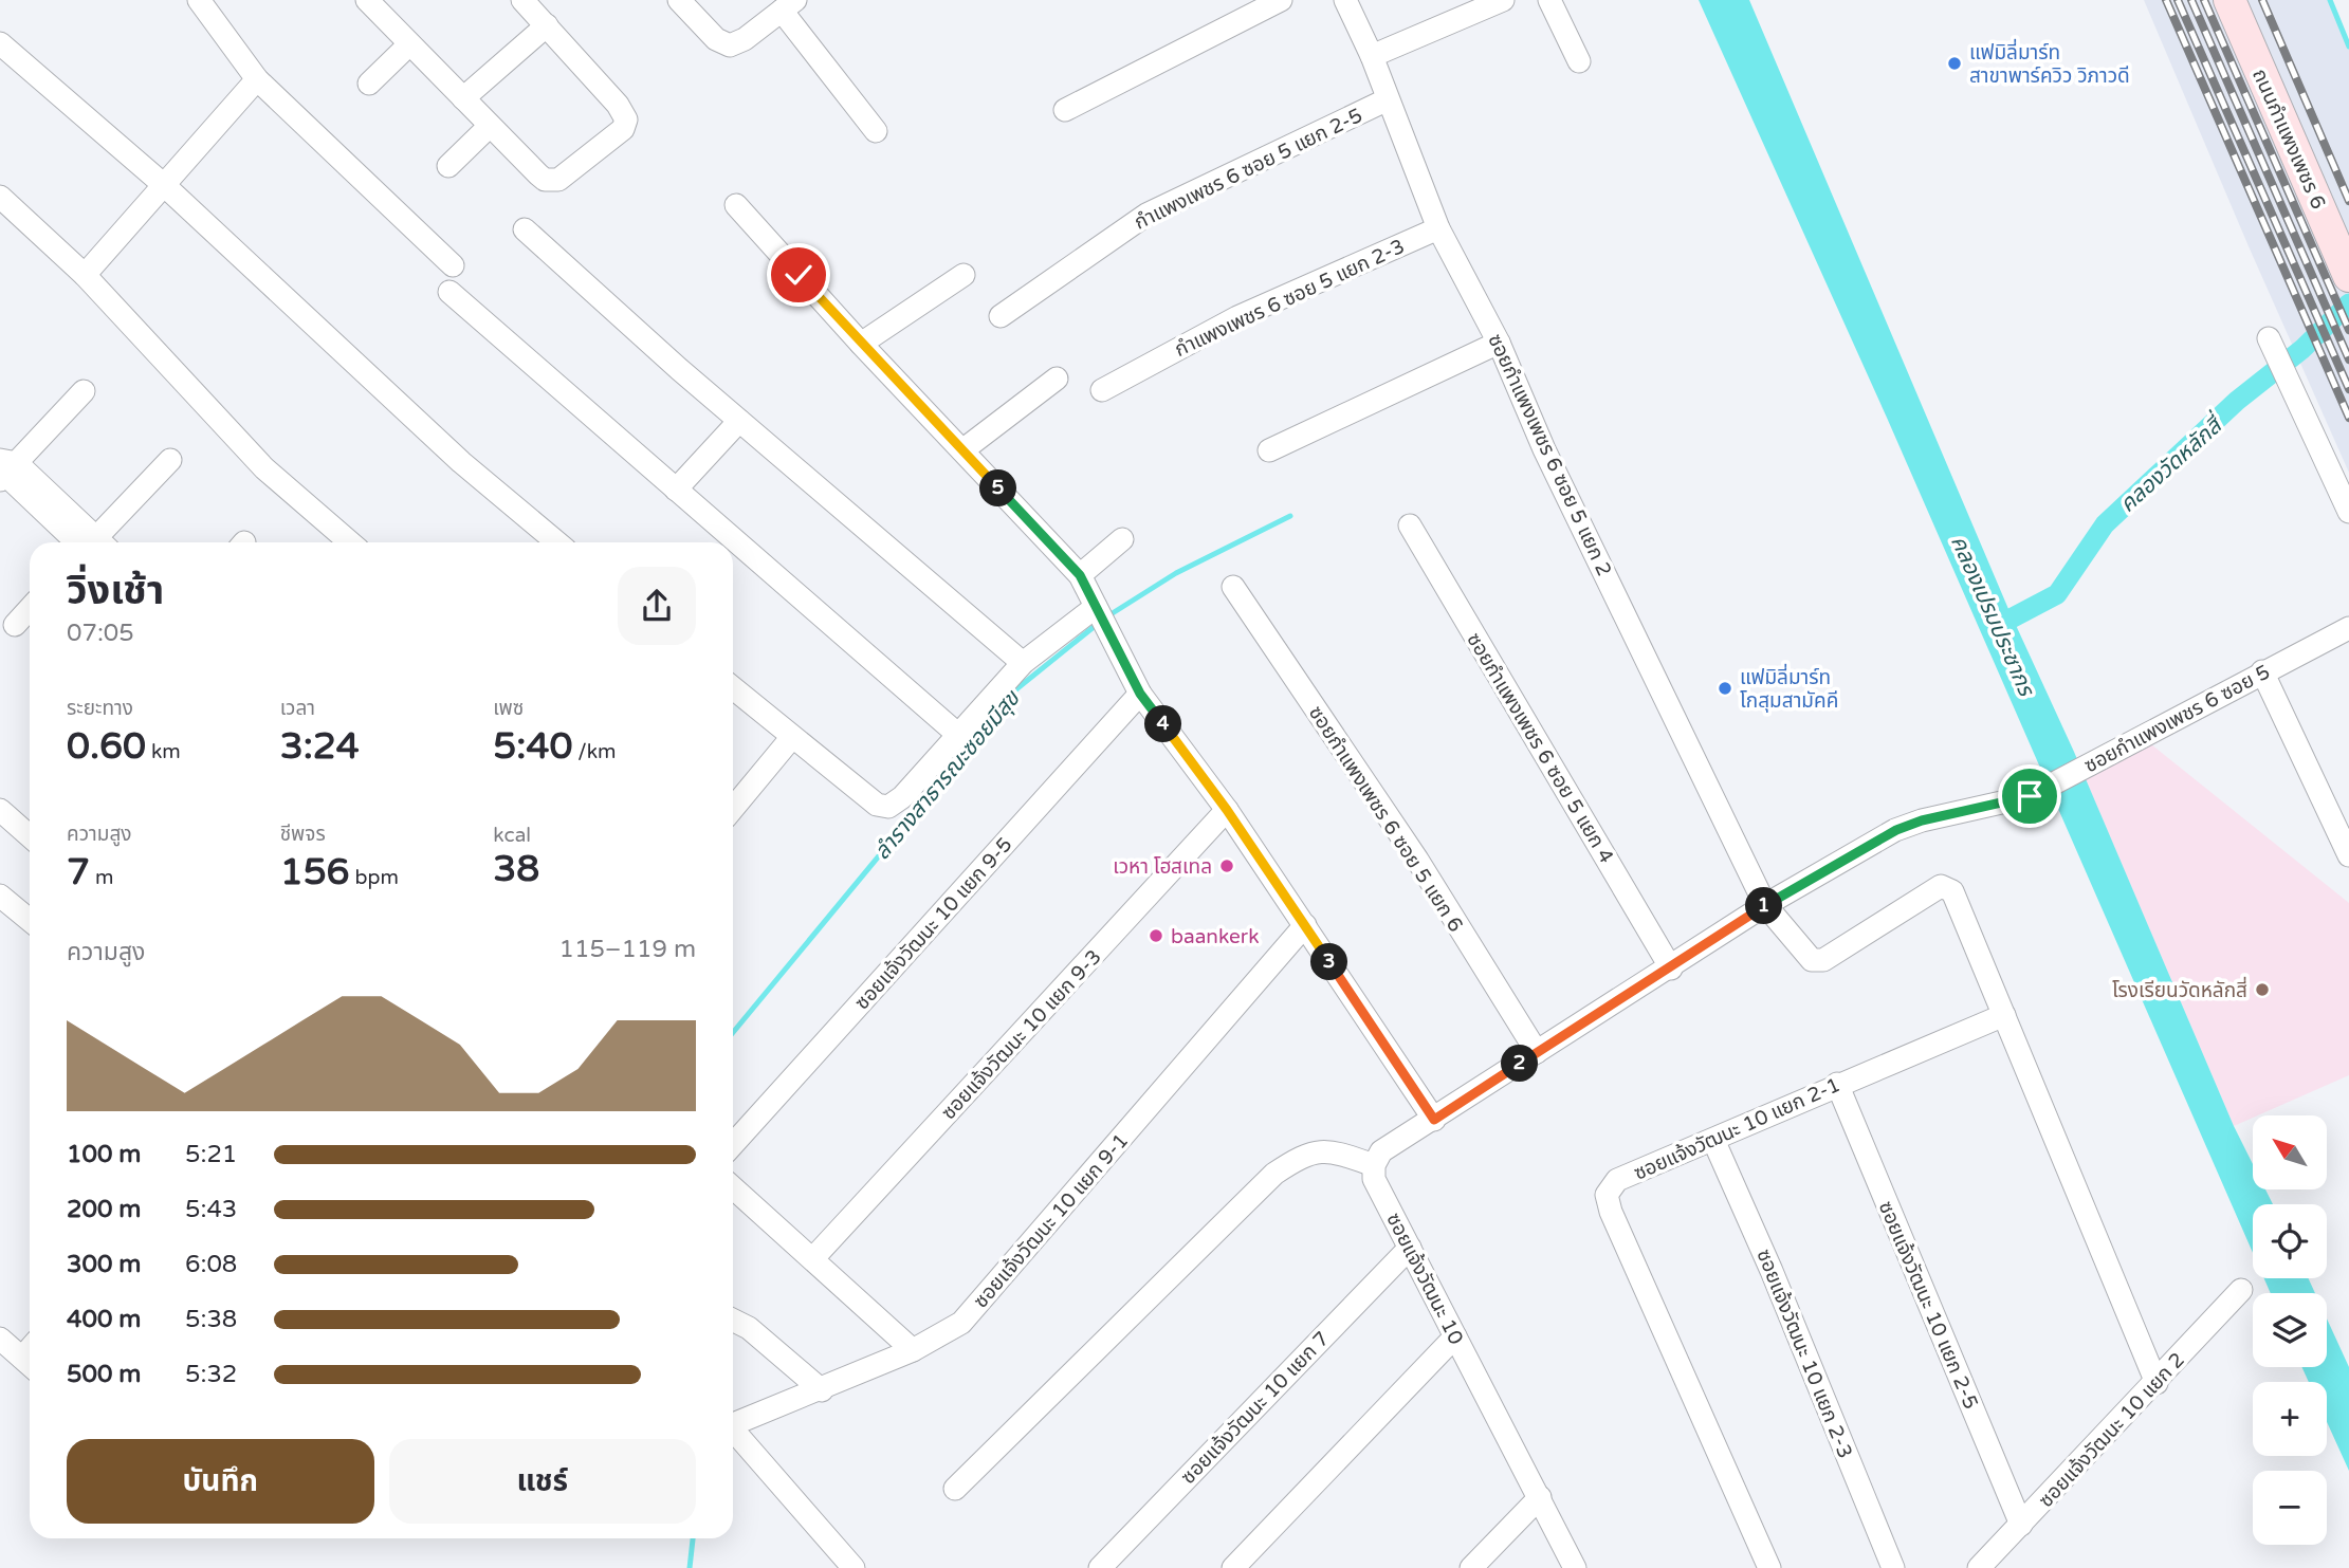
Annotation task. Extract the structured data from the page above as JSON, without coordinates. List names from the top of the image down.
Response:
{
  "streets": {
    "main road": ["ถนนกำแพงเพชร 6"],
    "street": [
      "กำแพงเพชร 6 ซอย 5 แยก 2-5",
      "กำแพงเพชร 6 ซอย 5 แยก 2-3",
      "ซอยกำแพงเพชร 6 ซอย 5 แยก 2",
      "ซอยกำแพงเพชร 6 ซอย 5",
      "ซอยกำแพงเพชร 6 ซอย 5 แยก 4",
      "ซอยกำแพงเพชร 6 ซอย 5 แยก 6",
      "ซอยแจ้งวัฒนะ 10 แยก 9-5",
      "ซอยแจ้งวัฒนะ 10 แยก 9-3",
      "ซอยแจ้งวัฒนะ 10 แยก 2-1",
      "ซอยแจ้งวัฒนะ 10 แยก 9-1",
      "ซอยแจ้งวัฒนะ 10",
      "ซอยแจ้งวัฒนะ 10 แยก 2-5",
      "ซอยแจ้งวัฒนะ 10 แยก 2-3",
      "ซอยแจ้งวัฒนะ 10 แยก 7",
      "ซอยแจ้งวัฒนะ 10 แยก 2"
    ]
  },
  "crossings": [
    ["กำแพงเพชร 6 ซอย 5 แยก 2-5", "ซอยกำแพงเพชร 6 ซอย 5 แยก 2"],
    ["กำแพงเพชร 6 ซอย 5 แยก 2-3", "ซอยกำแพงเพชร 6 ซอย 5 แยก 2"],
    ["ซอยกำแพงเพชร 6 ซอย 5 แยก 2", "ซอยกำแพงเพชร 6 ซอย 5"],
    ["ซอยกำแพงเพชร 6 ซอย 5 แยก 2", "ซอยแจ้งวัฒนะ 10 แยก 2-1"],
    ["ซอยกำแพงเพชร 6 ซอย 5", "ซอยกำแพงเพชร 6 ซอย 5 แยก 4"],
    ["ซอยกำแพงเพชร 6 ซอย 5", "ซอยกำแพงเพชร 6 ซอย 5 แยก 6"],
    ["ซอยแจ้งวัฒนะ 10 แยก 2-1", "ซอยแจ้งวัฒนะ 10 แยก 2-5"],
    ["ซอยแจ้งวัฒนะ 10 แยก 2-1", "ซอยแจ้งวัฒนะ 10 แยก 2-3"],
    ["ซอยแจ้งวัฒนะ 10", "ซอยแจ้งวัฒนะ 10 แยก 7"],
    ["ซอยแจ้งวัฒนะ 10 แยก 2-5", "ซอยแจ้งวัฒนะ 10 แยก 2"]
  ],
  "water": ["คลองวัดหลักสี่", "คลองเปรมประชากร", "ลำรางสาธารณะซอยมีสุข"],
  "places": [
    "แฟมิลี่มาร์ท สาขาพาร์ควิว วิภาวดี",
    "แฟมิลี่มาร์ท โกสุมสามัคคี",
    "เวหา โฮสเทล",
    "baankerk",
    "โรงเรียนวัดหลักสี่"
  ],
  "north": "top left",
  "page": {
    "pins": [
      "5",
      "4",
      "1",
      "3",
      "2"
    ],
    "heading": ["วิ่งเช้า", "07:05"],
    "stats": [
      ["ระยะทาง", "0.60 km"],
      ["เวลา", "3:24"],
      ["เพซ", "5:40 /km"],
      ["ความสูง", "7 m"],
      ["ชีพจร", "156 bpm"],
      ["kcal", "38"]
    ],
    "chart": ["ความสูง", "115–119 m"],
    "map_buttons": ["+", "−"],
    "list": [
      {
        "name": "100 m",
        "note": "5:21"
      },
      {
        "name": "200 m",
        "note": "5:43"
      },
      {
        "name": "300 m",
        "note": "6:08"
      },
      {
        "name": "400 m",
        "note": "5:38"
      },
      {
        "name": "500 m",
        "note": "5:32"
      }
    ],
    "buttons": ["บันทึก", "แชร์"]
  }
}
